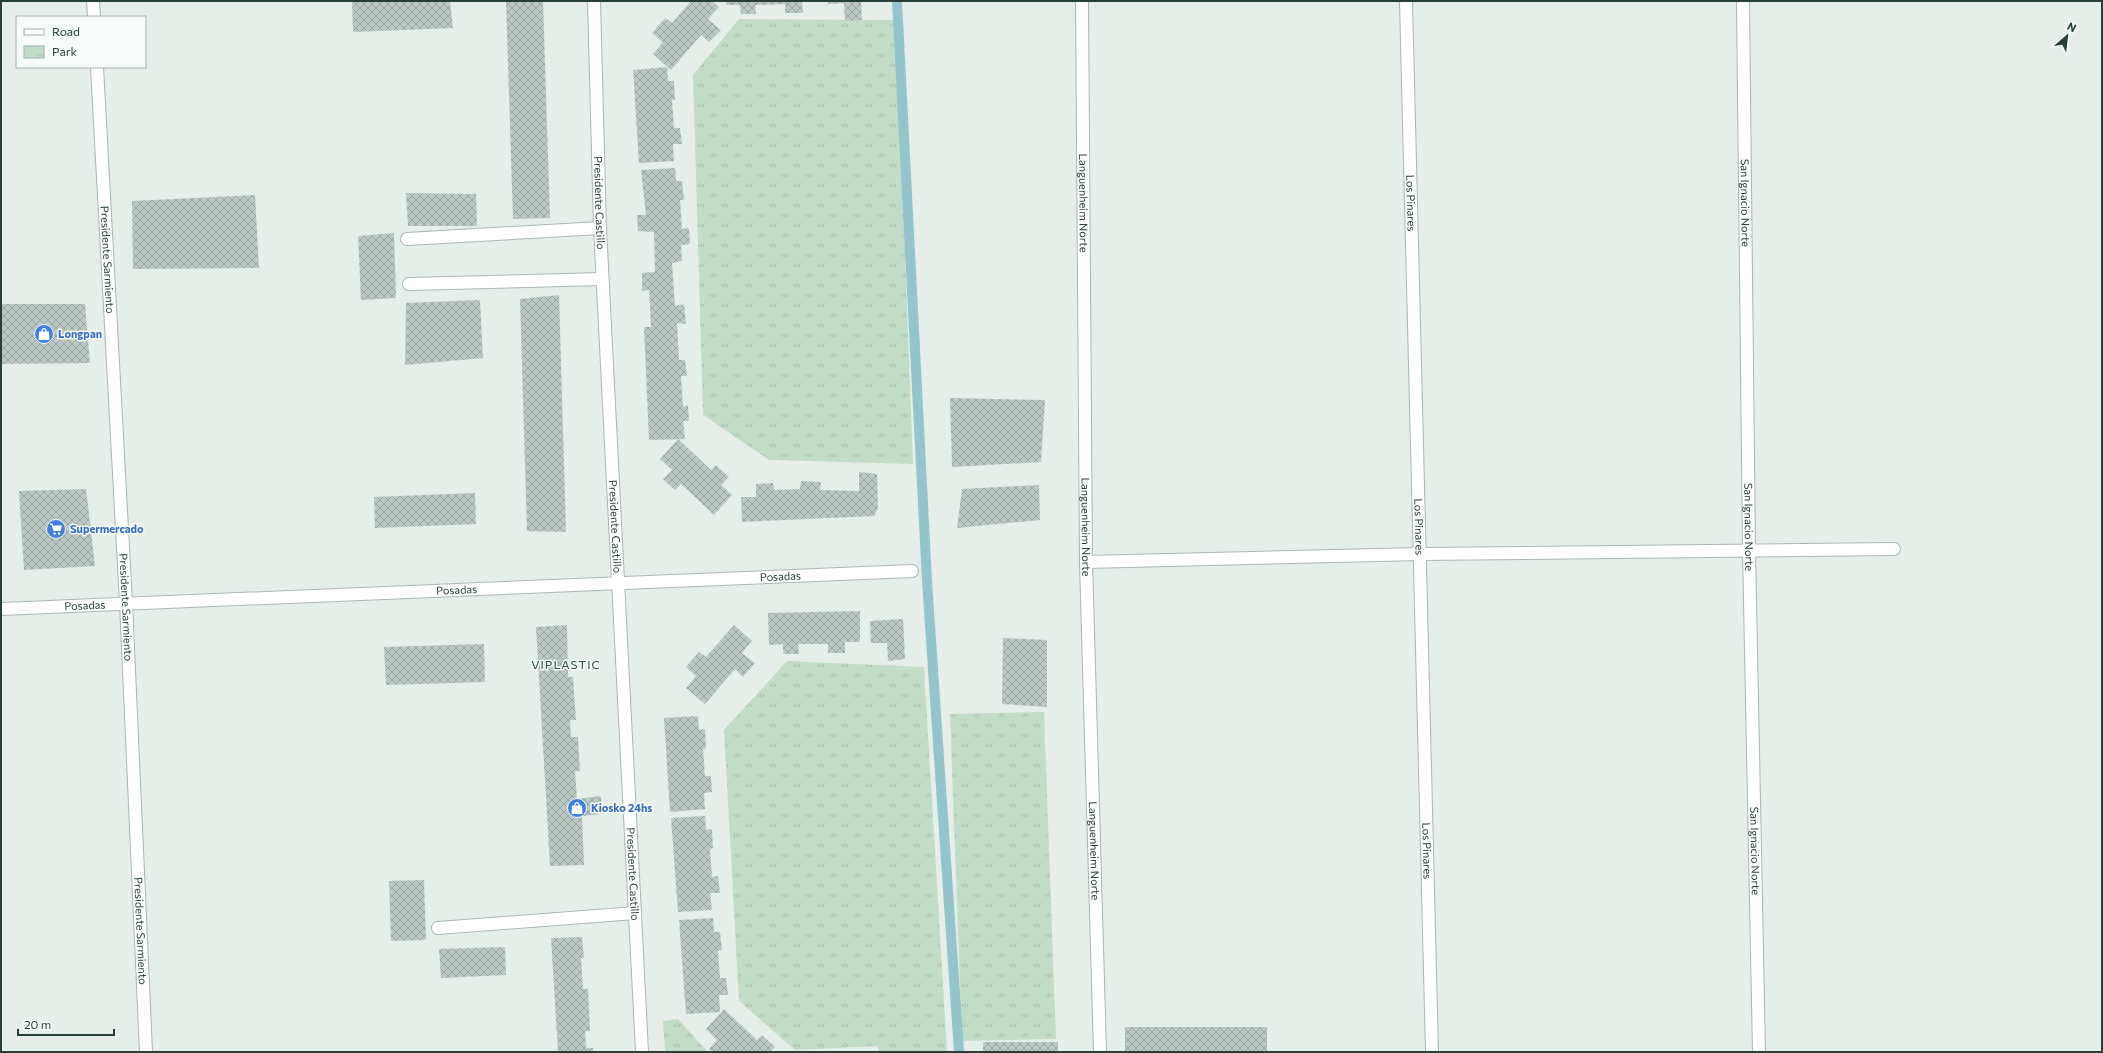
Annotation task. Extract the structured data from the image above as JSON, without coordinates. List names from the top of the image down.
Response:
{
  "streets": {
    "street": [
      "Presidente Castillo",
      "Languenheim Norte",
      "Los Pinares",
      "San Ignacio Norte",
      "Presidente Sarmiento",
      "Posadas"
    ]
  },
  "crossings": [
    ["Presidente Castillo", "Posadas"],
    ["Presidente Sarmiento", "Posadas"]
  ],
  "districts": ["VIPLASTIC"],
  "places": {
    "shop": ["Longpan", "Kiosko 24hs"],
    "supermarket": ["Supermercado"]
  },
  "legend": ["Road", "Park"],
  "scale_bar": "20 m",
  "north": "top right"
}
